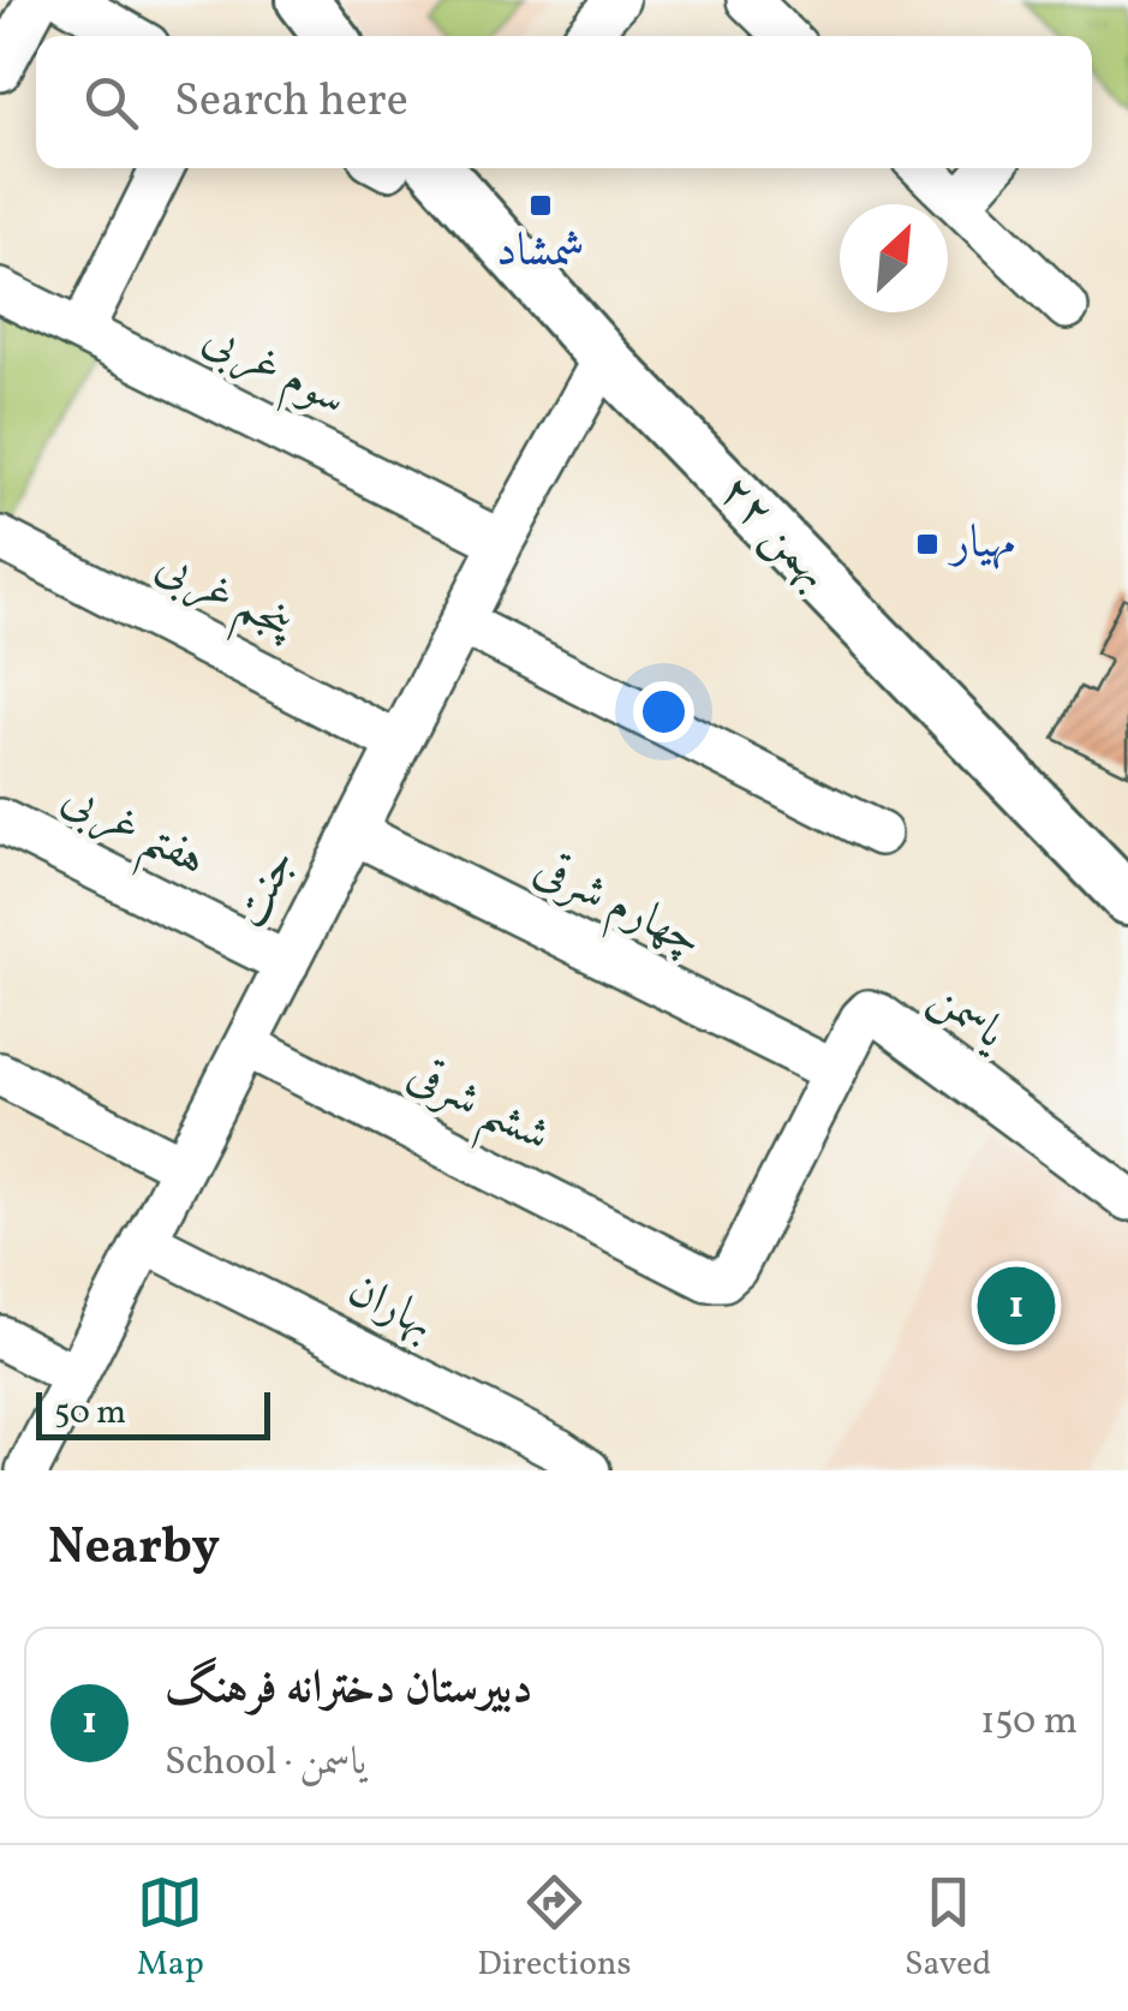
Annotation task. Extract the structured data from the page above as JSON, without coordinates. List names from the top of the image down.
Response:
{
  "streets": {
    "main road": ["۲۲ بهمن"],
    "street": [
      "سوم غربی",
      "پنجم غربی",
      "هفتم غربی",
      "جنت",
      "چهارم شرقی",
      "یاسمن",
      "ششم شرقی",
      "بهاران"
    ]
  },
  "crossings": [
    ["سوم غربی", "جنت"],
    ["۲۲ بهمن", "جنت"],
    ["پنجم غربی", "جنت"],
    ["هفتم غربی", "جنت"],
    ["جنت", "چهارم شرقی"],
    ["جنت", "ششم شرقی"],
    ["جنت", "بهاران"],
    ["چهارم شرقی", "یاسمن"],
    ["یاسمن", "ششم شرقی"]
  ],
  "places": {
    "transit": ["شمشاد", "مهیار"]
  },
  "scale_bar": "50 m",
  "north": "top right",
  "page": {
    "search": "Search here",
    "pins": "1",
    "scale": "50 m",
    "heading": "Nearby",
    "list": [
      {
        "mark": "1",
        "name": "دبیرستان دخترانه فرهنگ",
        "note": "School · یاسمن",
        "value": "150 m"
      }
    ],
    "nav": ["Map", "Directions", "Saved"]
  }
}
